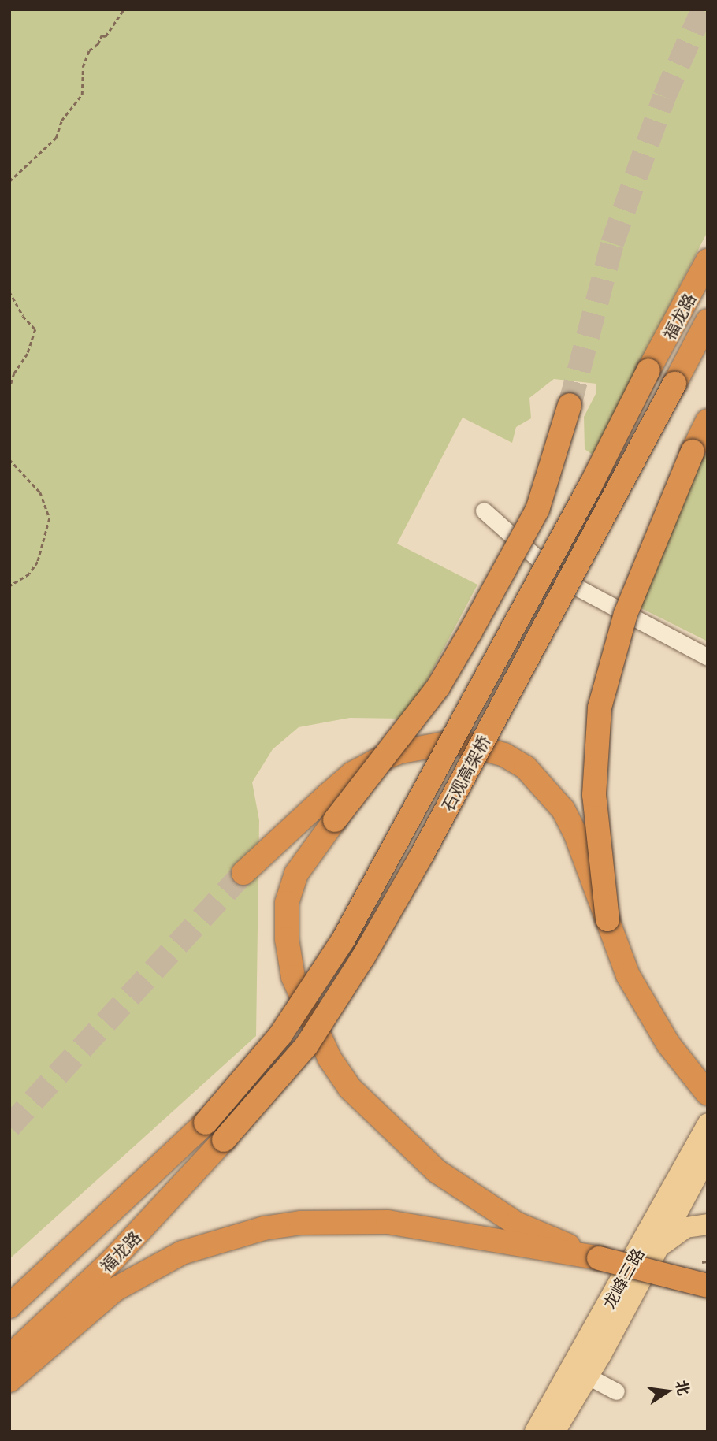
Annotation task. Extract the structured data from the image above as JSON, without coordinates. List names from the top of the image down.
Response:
{
  "streets": {
    "highway": ["福龙路", "石观高架桥"],
    "main road": ["龙峰三路"]
  },
  "crossings": [
    ["福龙路", "石观高架桥"]
  ],
  "north": "right"
}
